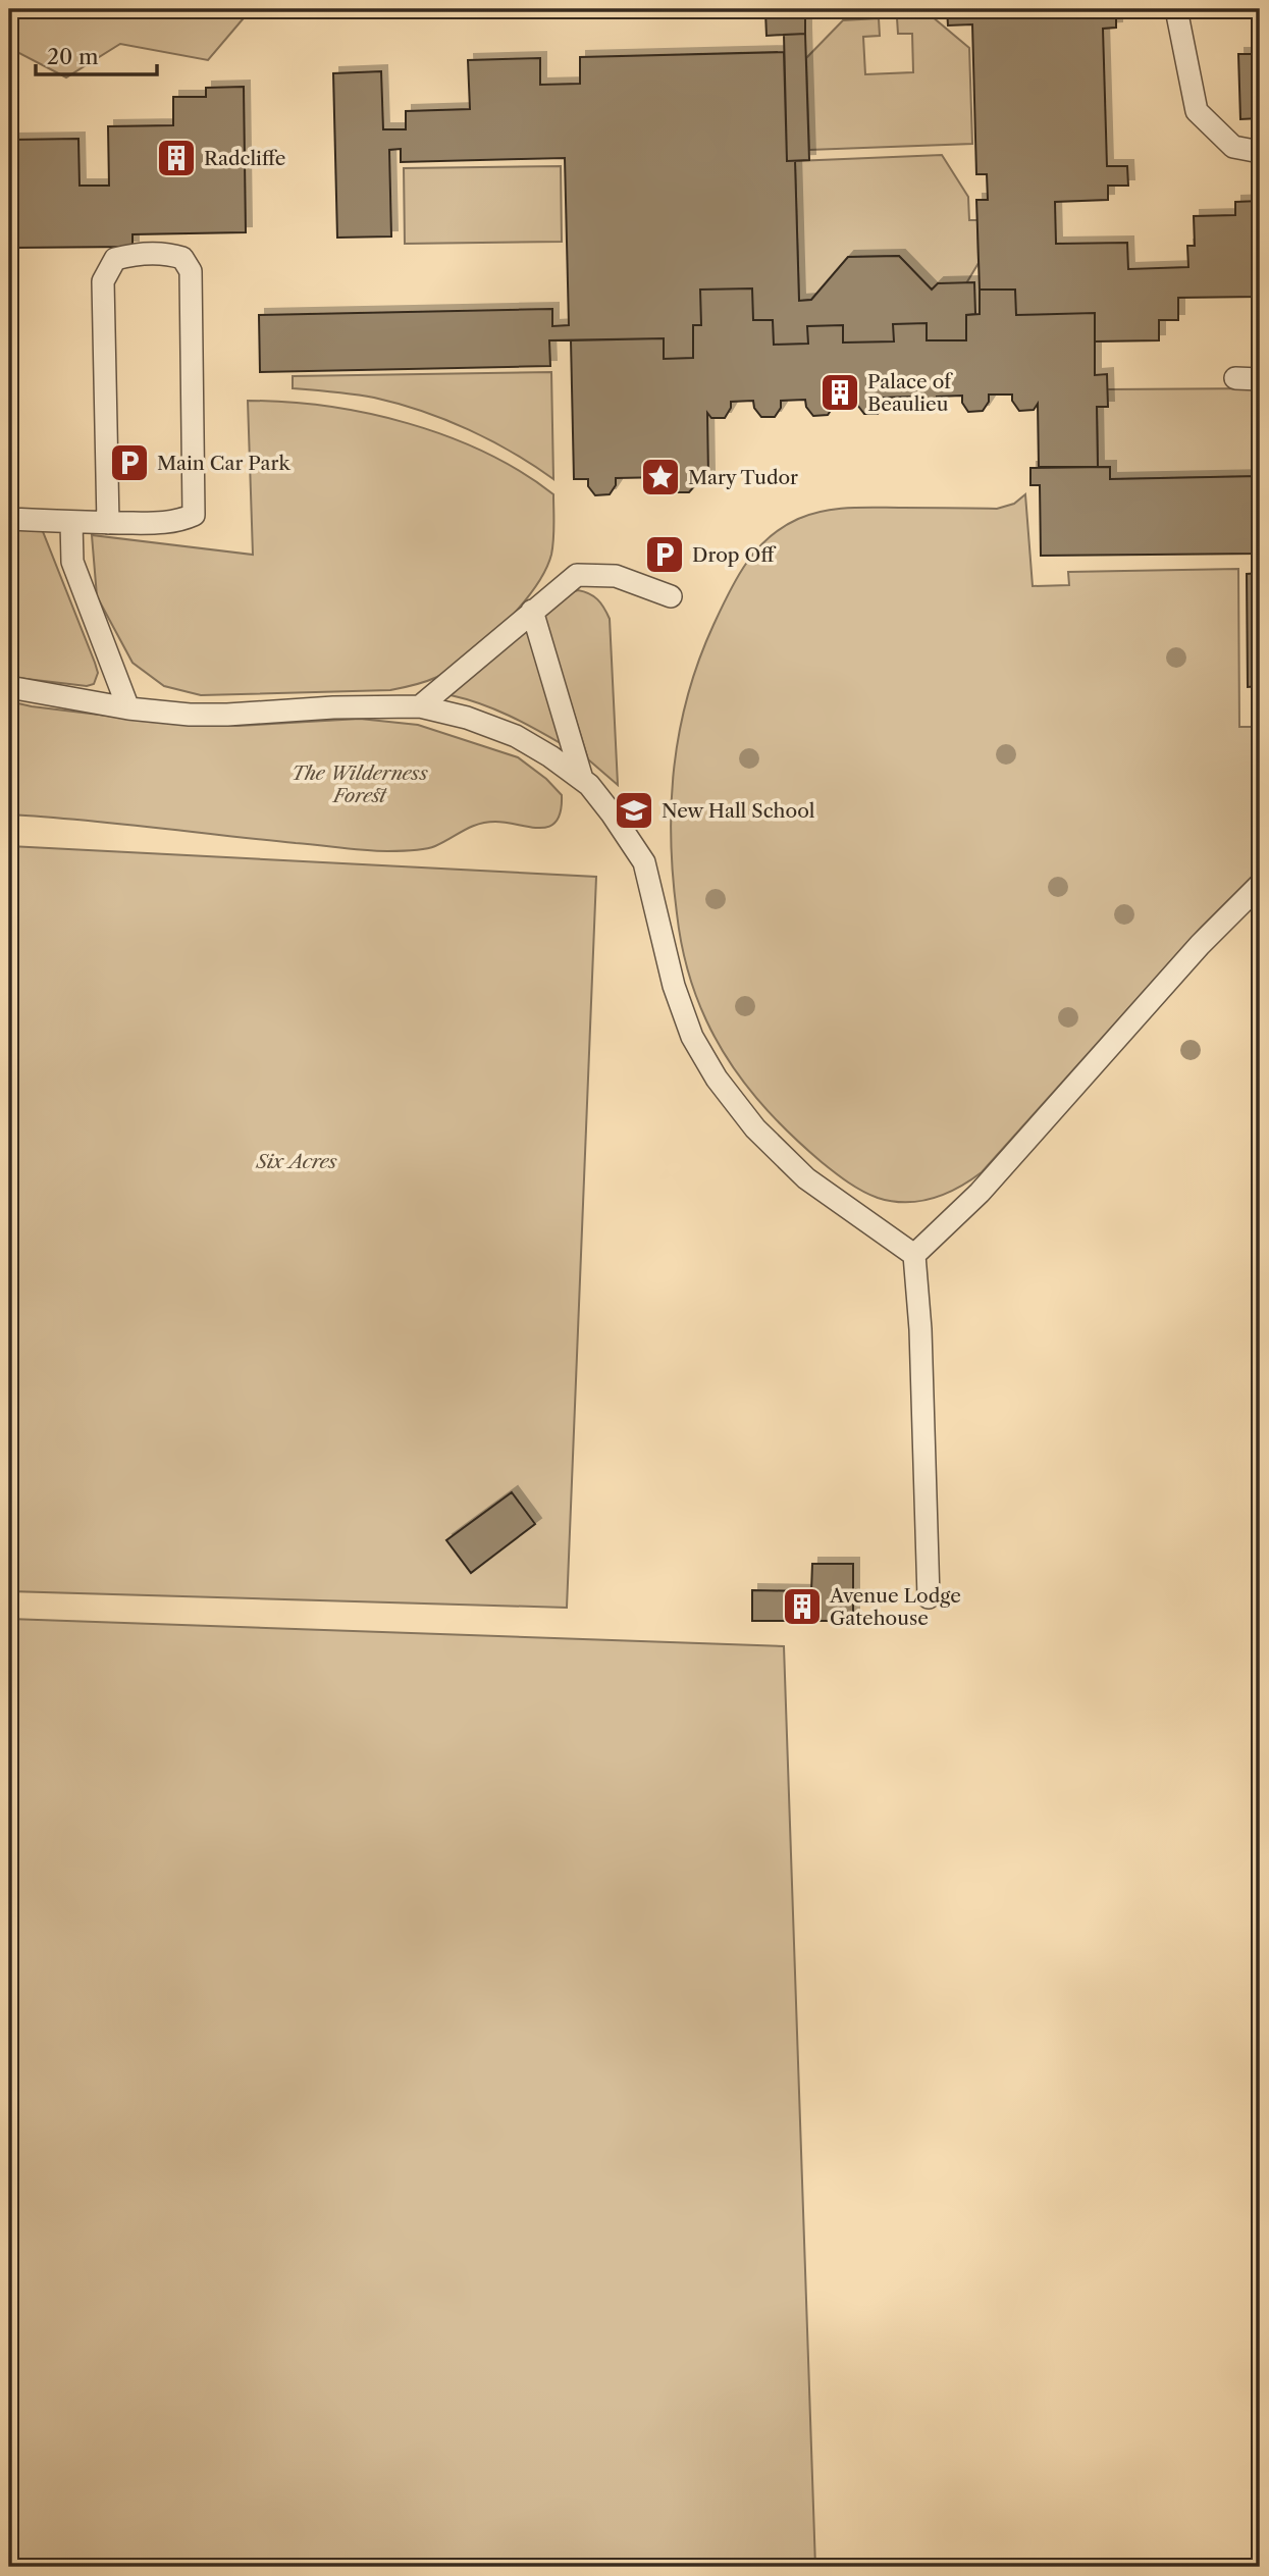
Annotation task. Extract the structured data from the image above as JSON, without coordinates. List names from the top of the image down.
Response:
{
  "parks": ["The Wilderness Forest", "Six Acres"],
  "places": {
    "building": ["Radcliffe", "Palace of Beaulieu", "Avenue Lodge Gatehouse"],
    "parking": ["Main Car Park", "Drop Off"],
    "place": ["Mary Tudor"],
    "school or university": ["New Hall School"]
  },
  "scale_bar": "20 m"
}
